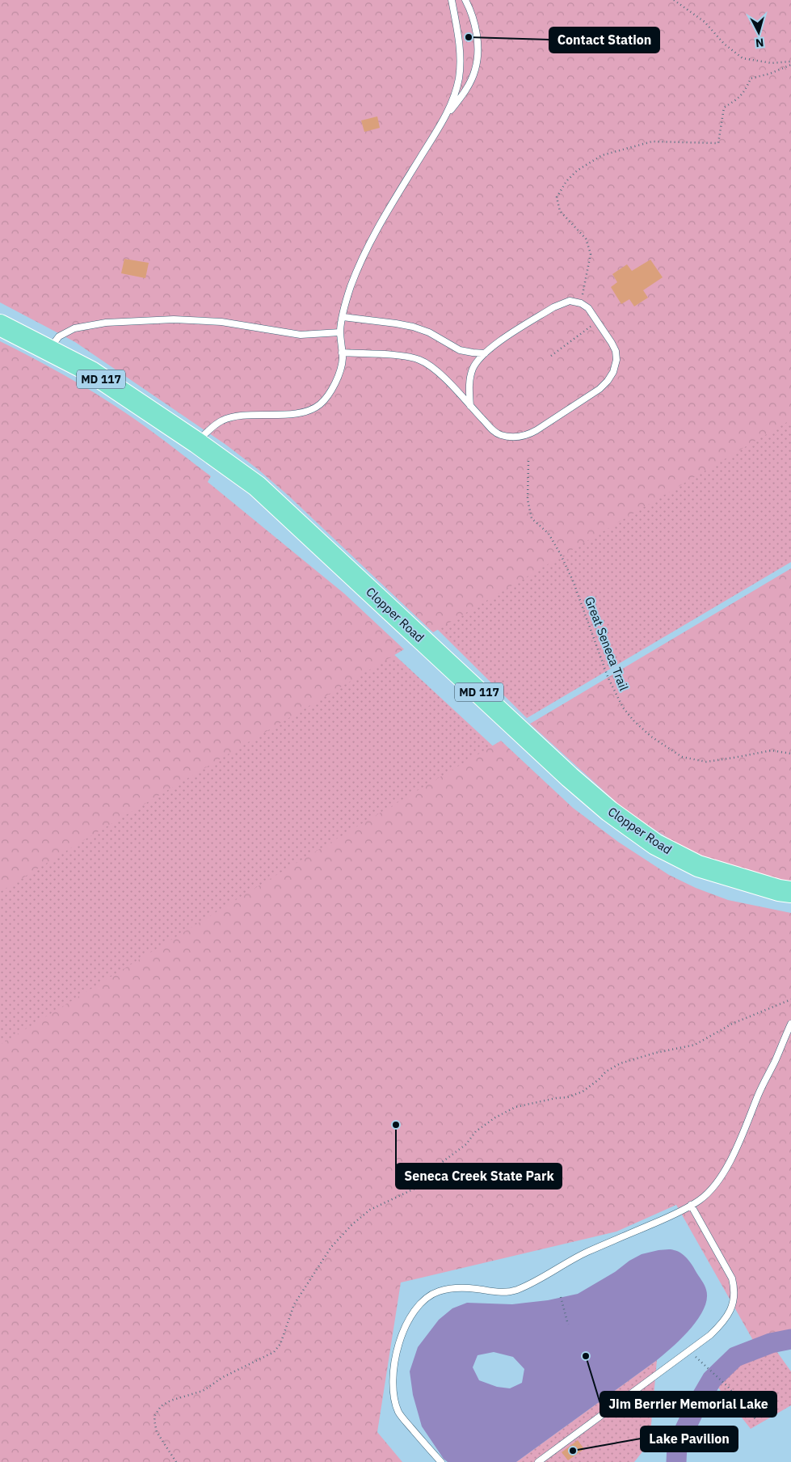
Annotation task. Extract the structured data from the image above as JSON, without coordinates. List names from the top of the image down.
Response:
{
  "streets": {
    "main road": ["MD 117", "Clopper Road"],
    "path": ["Great Seneca Trail"]
  },
  "places": [
    "Contact Station",
    "Seneca Creek State Park",
    "Jim Berrier Memorial Lake",
    "Lake Pavilion"
  ],
  "north": "bottom"
}
